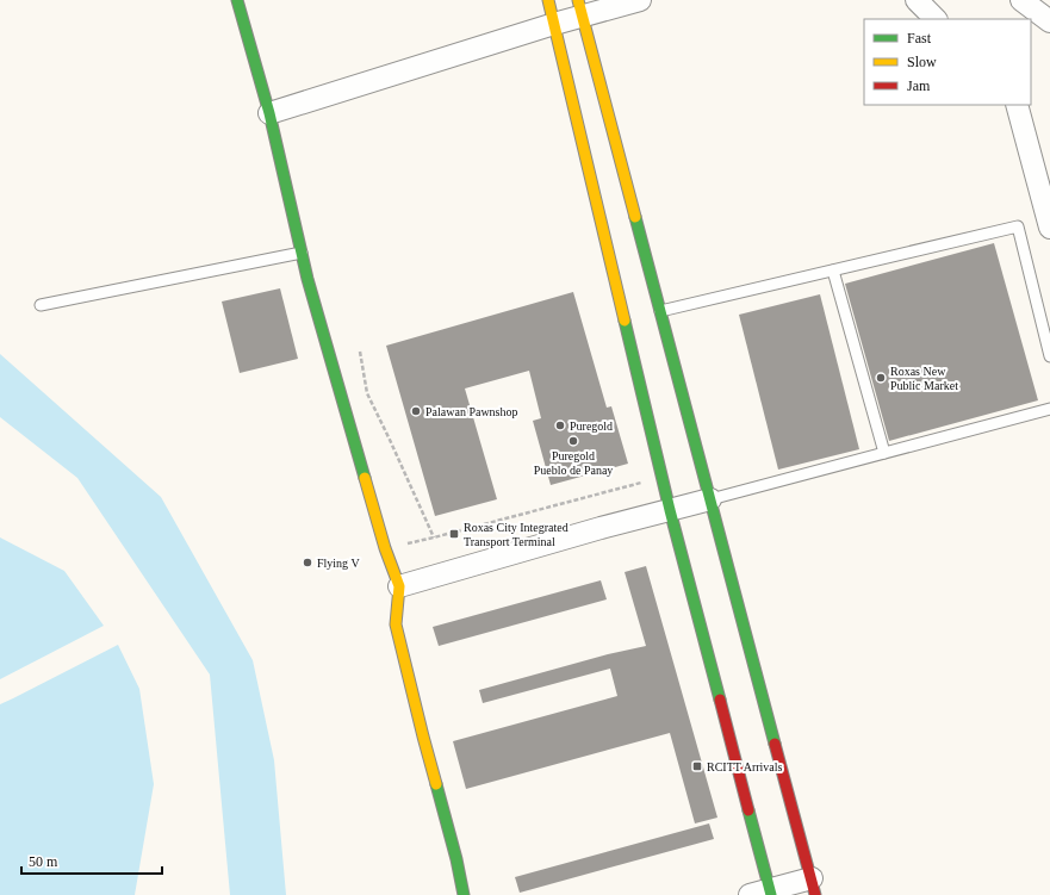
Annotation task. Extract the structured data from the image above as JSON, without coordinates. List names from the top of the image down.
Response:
{
  "places": {
    "other": [
      "Roxas New Public Market",
      "Palawan Pawnshop",
      "Puregold",
      "Puregold Pueblo de Panay",
      "Flying V"
    ],
    "transit": ["Roxas City Integrated Transport Terminal", "RCITT Arrivals"]
  },
  "legend": ["Fast", "Slow", "Jam"],
  "scale_bar": "50 m"
}
